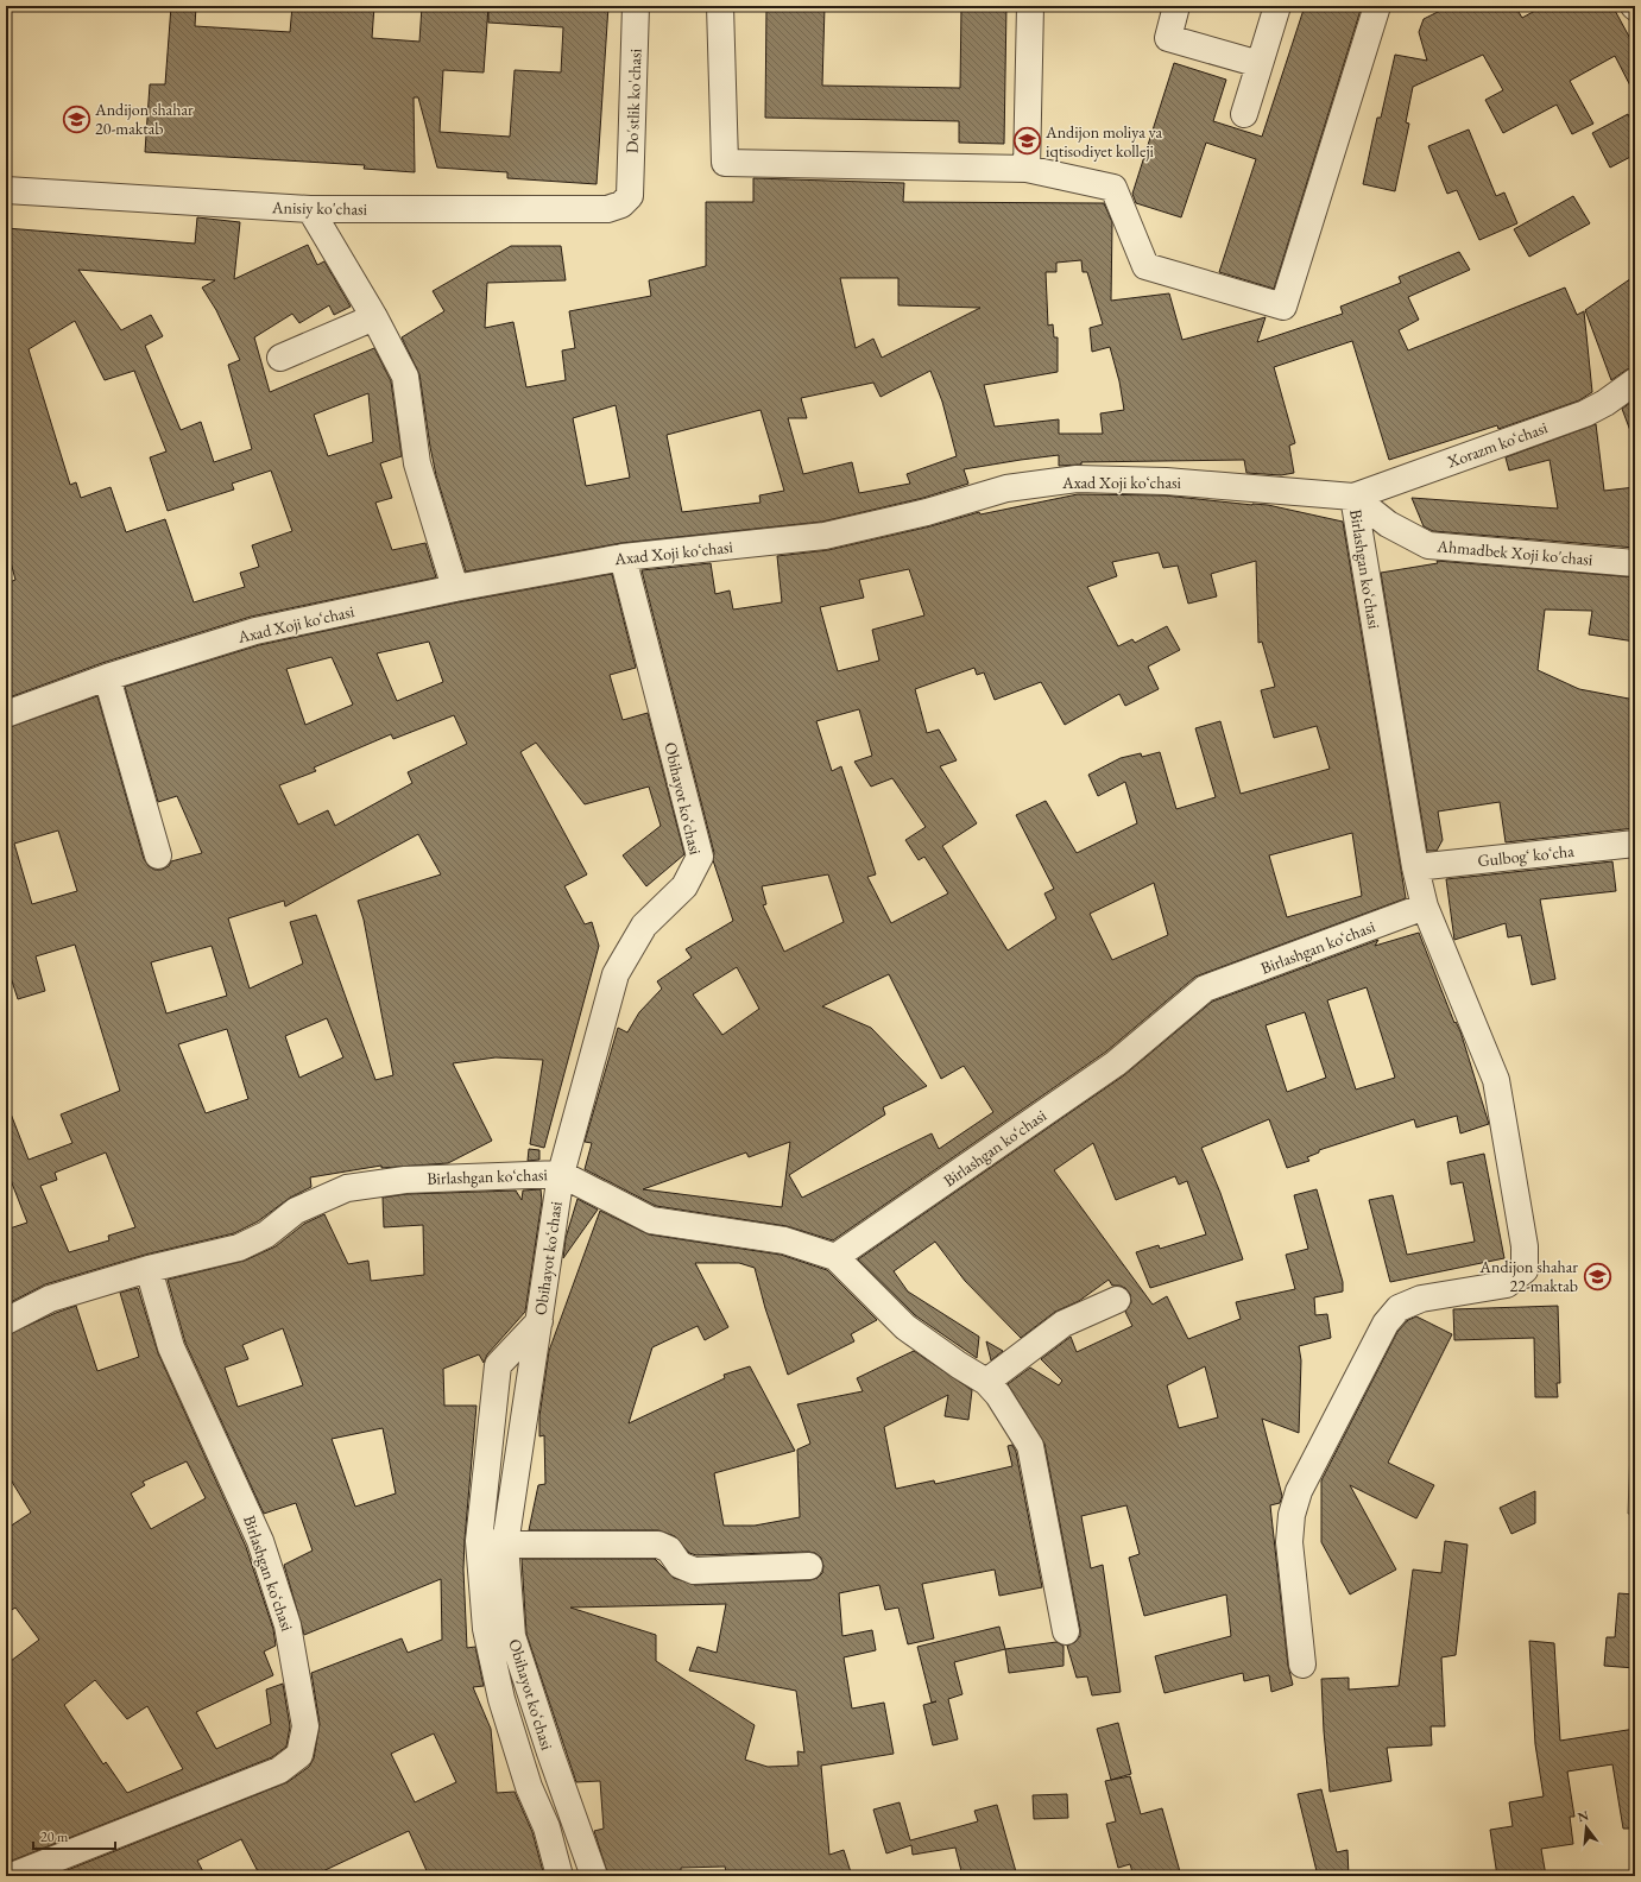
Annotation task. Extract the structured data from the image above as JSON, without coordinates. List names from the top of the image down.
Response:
{
  "streets": {
    "street": [
      "Do'stlik ko'chasi",
      "Anisiy ko'chasi",
      "Xorazm koʻchasi",
      "Axad Xoji koʻchasi",
      "Ahmadbek Xoji ko'chasi",
      "Birlashgan koʻchasi",
      "Obihayot koʻchasi",
      "Gulbogʻ koʻcha"
    ]
  },
  "crossings": [
    ["Do'stlik ko'chasi", "Anisiy ko'chasi"],
    ["Xorazm koʻchasi", "Axad Xoji koʻchasi"],
    ["Xorazm koʻchasi", "Ahmadbek Xoji ko'chasi"],
    ["Xorazm koʻchasi", "Birlashgan koʻchasi"],
    ["Axad Xoji koʻchasi", "Ahmadbek Xoji ko'chasi"],
    ["Axad Xoji koʻchasi", "Birlashgan koʻchasi"],
    ["Axad Xoji koʻchasi", "Obihayot koʻchasi"],
    ["Ahmadbek Xoji ko'chasi", "Birlashgan koʻchasi"],
    ["Birlashgan koʻchasi", "Obihayot koʻchasi"],
    ["Birlashgan koʻchasi", "Gulbogʻ koʻcha"]
  ],
  "places": {
    "school or university": ["Andijon shahar 20-maktab", "Andijon moliya va iqtisodiyet kolleji", "Andijon shahar 22-maktab"]
  },
  "scale_bar": "20 m",
  "north": "top"
}
